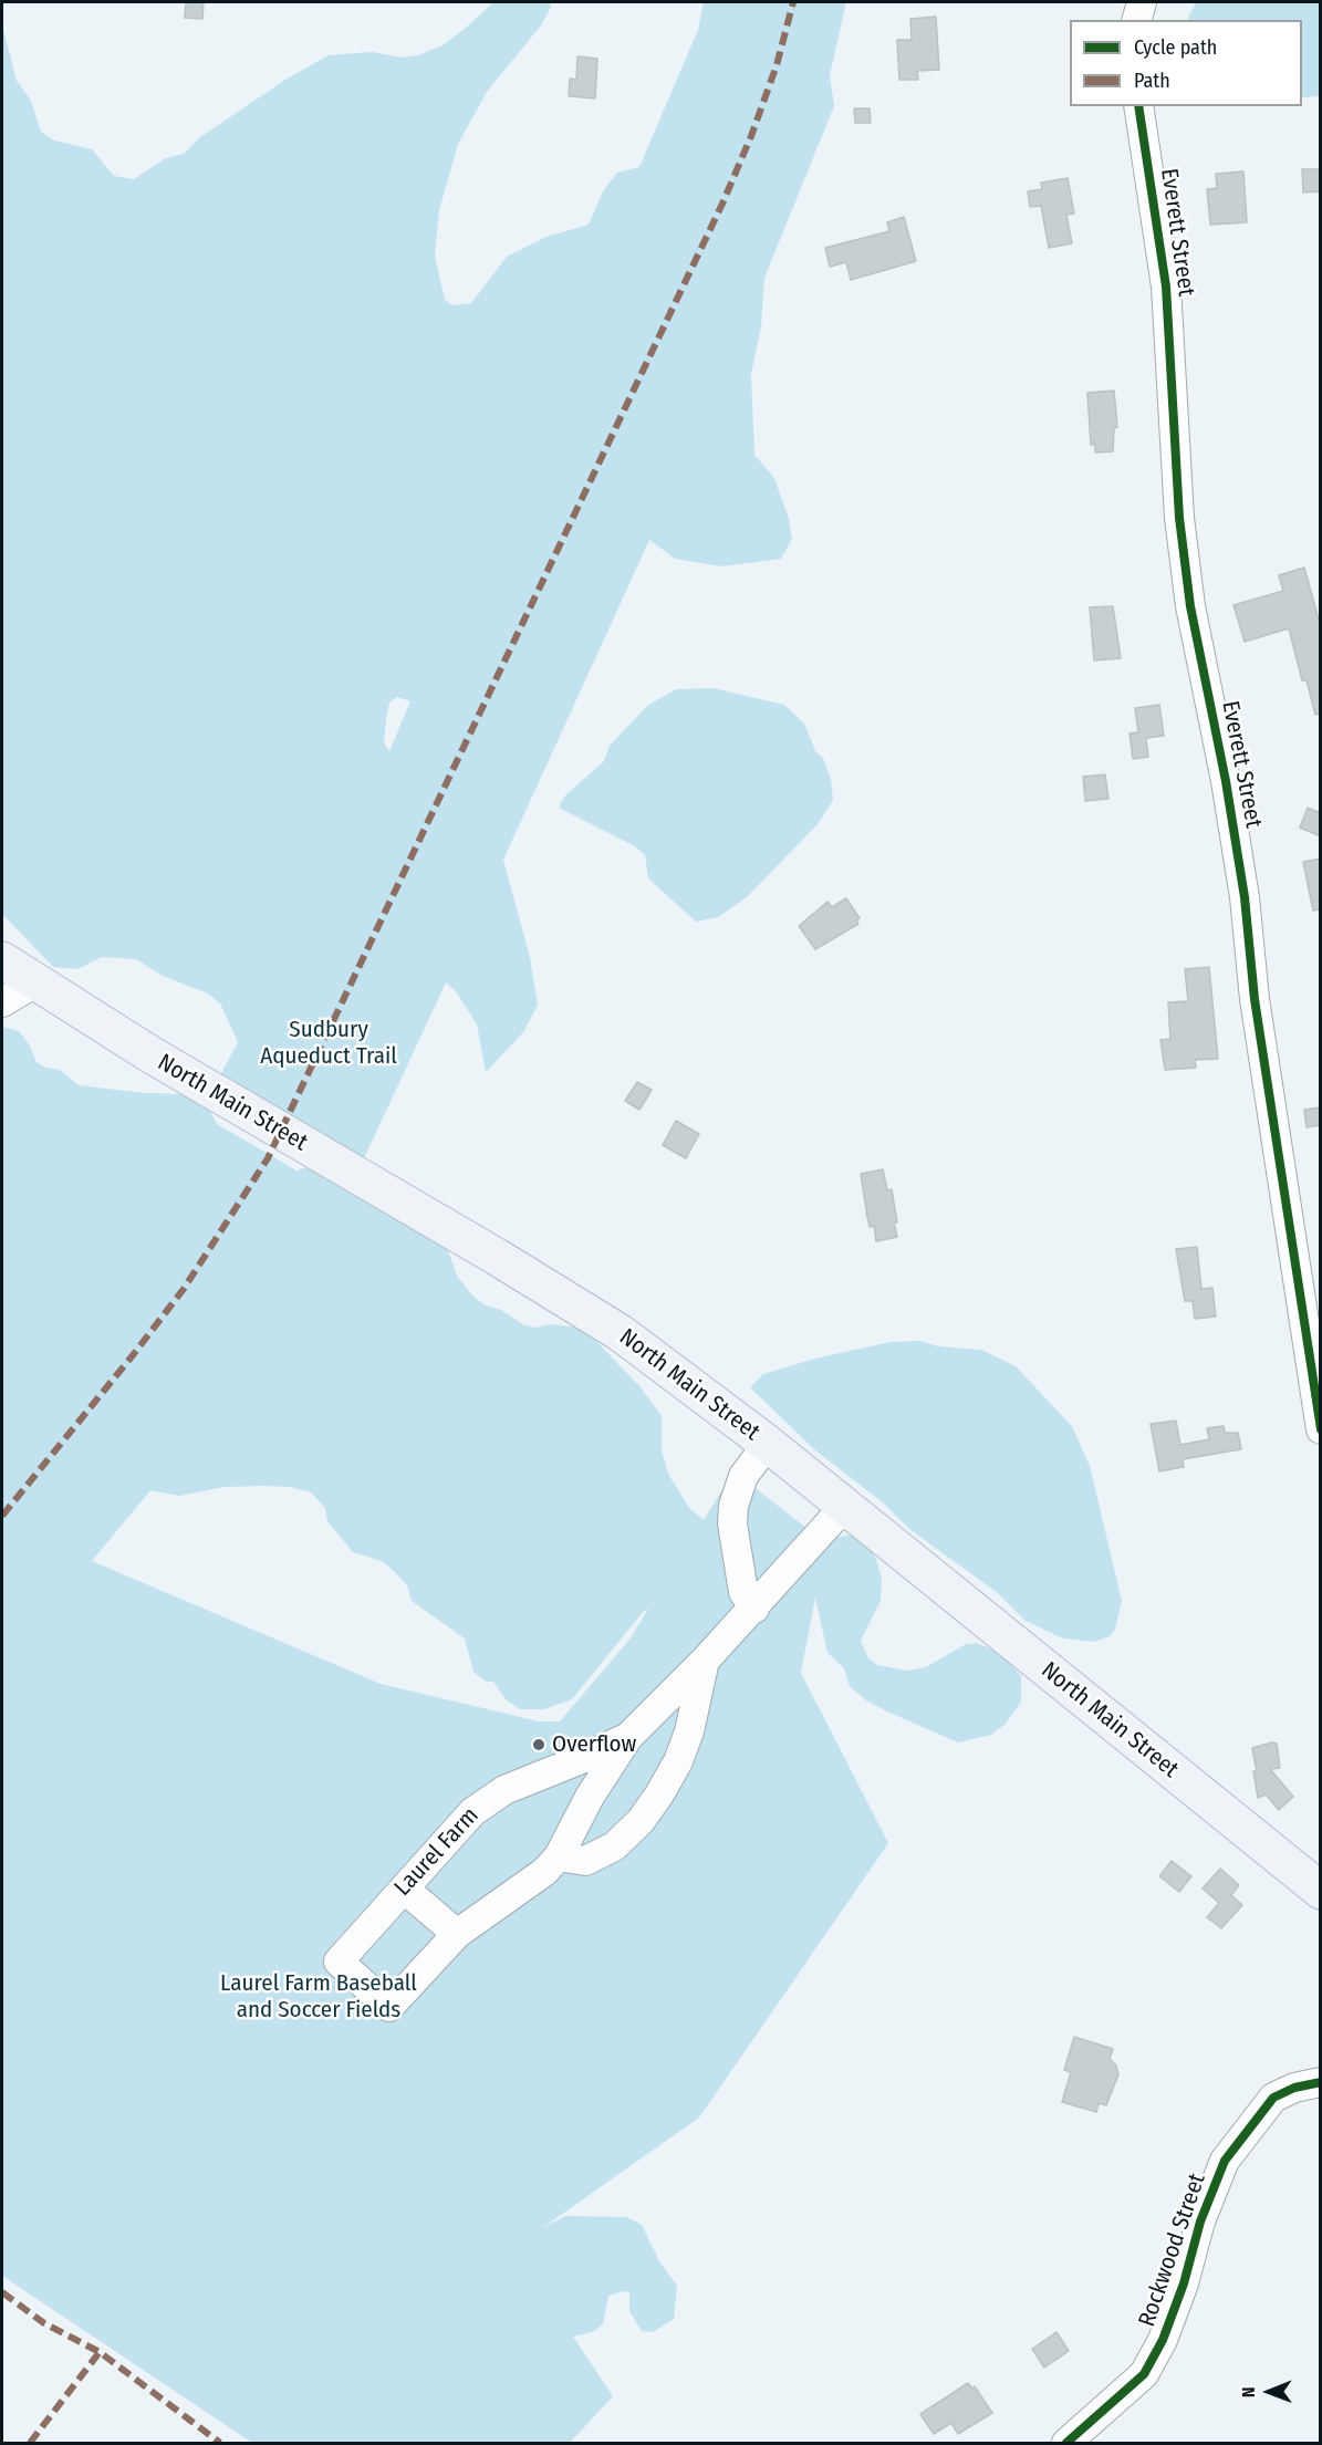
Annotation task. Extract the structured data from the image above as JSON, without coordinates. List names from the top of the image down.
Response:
{
  "streets": {
    "main road": ["North Main Street"],
    "street": ["Everett Street", "Laurel Farm", "Rockwood Street"]
  },
  "crossings": [
    ["North Main Street", "Laurel Farm"]
  ],
  "parks": ["Sudbury Aqueduct Trail", "Laurel Farm Baseball and Soccer Fields"],
  "places": ["Overflow"],
  "legend": ["Cycle path", "Path"],
  "north": "left"
}
